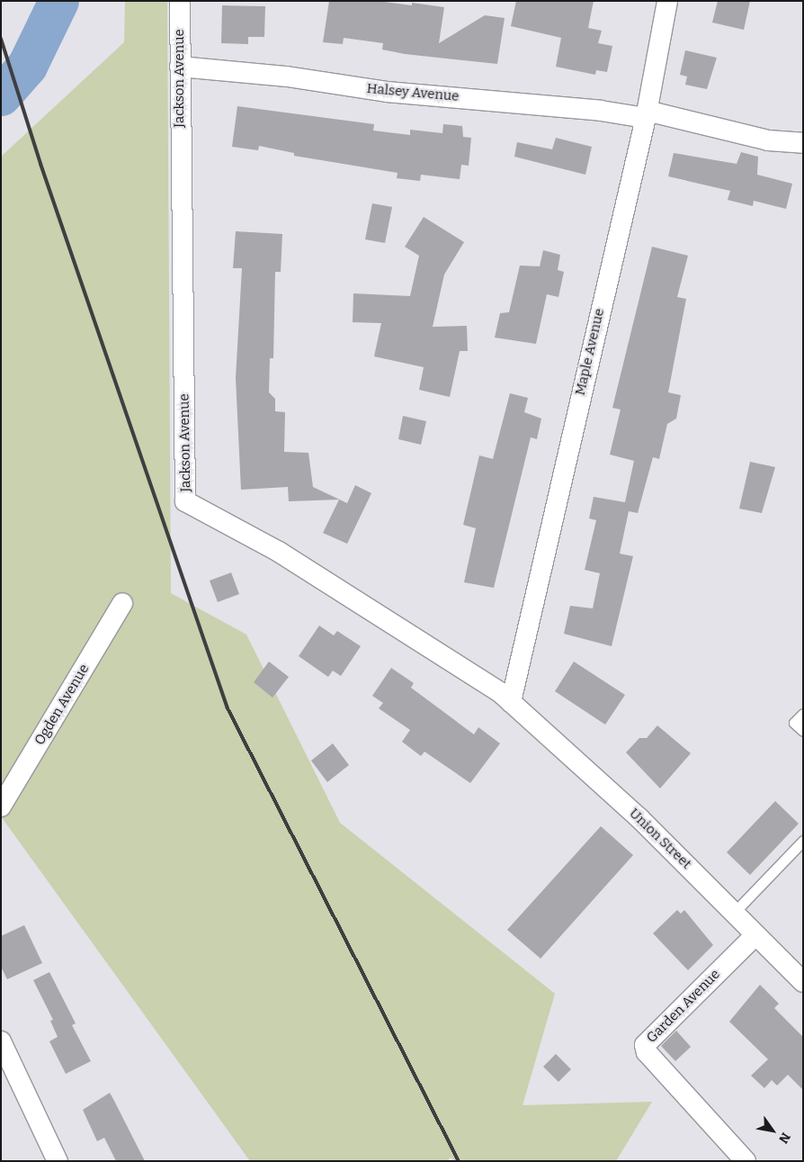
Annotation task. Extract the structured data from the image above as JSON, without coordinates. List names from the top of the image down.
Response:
{
  "streets": {
    "street": [
      "Jackson Avenue",
      "Halsey Avenue",
      "Maple Avenue",
      "Ogden Avenue",
      "Union Street",
      "Garden Avenue"
    ]
  },
  "crossings": [
    ["Jackson Avenue", "Halsey Avenue"],
    ["Jackson Avenue", "Maple Avenue"],
    ["Jackson Avenue", "Union Street"],
    ["Halsey Avenue", "Maple Avenue"],
    ["Maple Avenue", "Union Street"],
    ["Union Street", "Garden Avenue"]
  ],
  "north": "bottom right"
}
